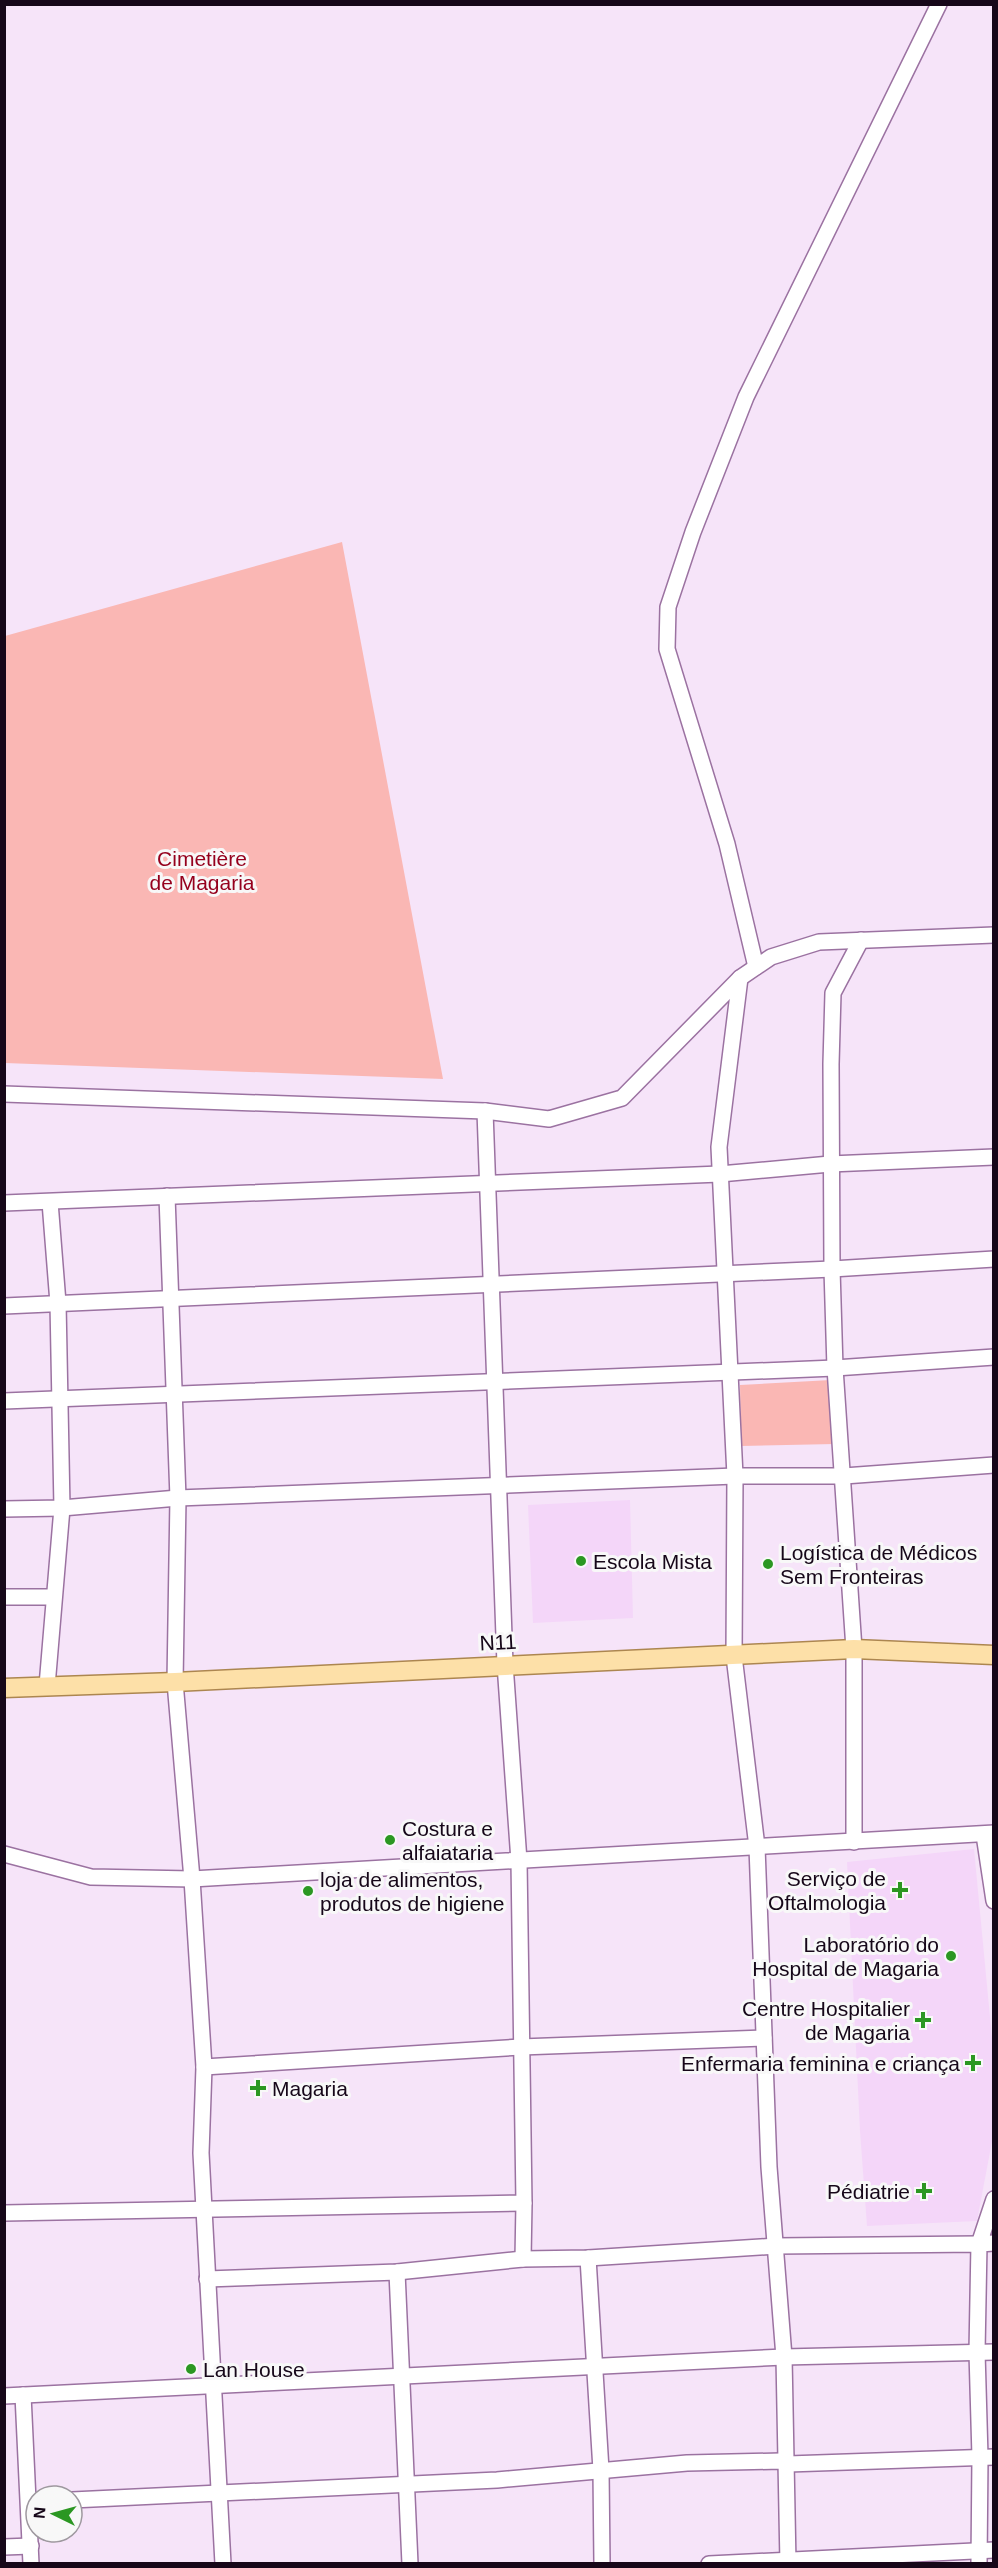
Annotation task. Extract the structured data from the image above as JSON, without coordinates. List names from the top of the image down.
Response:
{
  "streets": {
    "main road": ["N11"]
  },
  "parks": ["Cimetière de Magaria"],
  "places": {
    "other": [
      "Escola Mista",
      "Logística de Médicos Sem Fronteiras",
      "Costura e alfaiataria",
      "loja de alimentos, produtos de higiene",
      "Laboratório do Hospital de Magaria",
      "Lan House"
    ],
    "health": [
      "Serviço de Oftalmologia",
      "Centre Hospitalier de Magaria",
      "Enfermaria feminina e criança",
      "Magaria",
      "Pédiatrie"
    ]
  },
  "north": "left"
}
